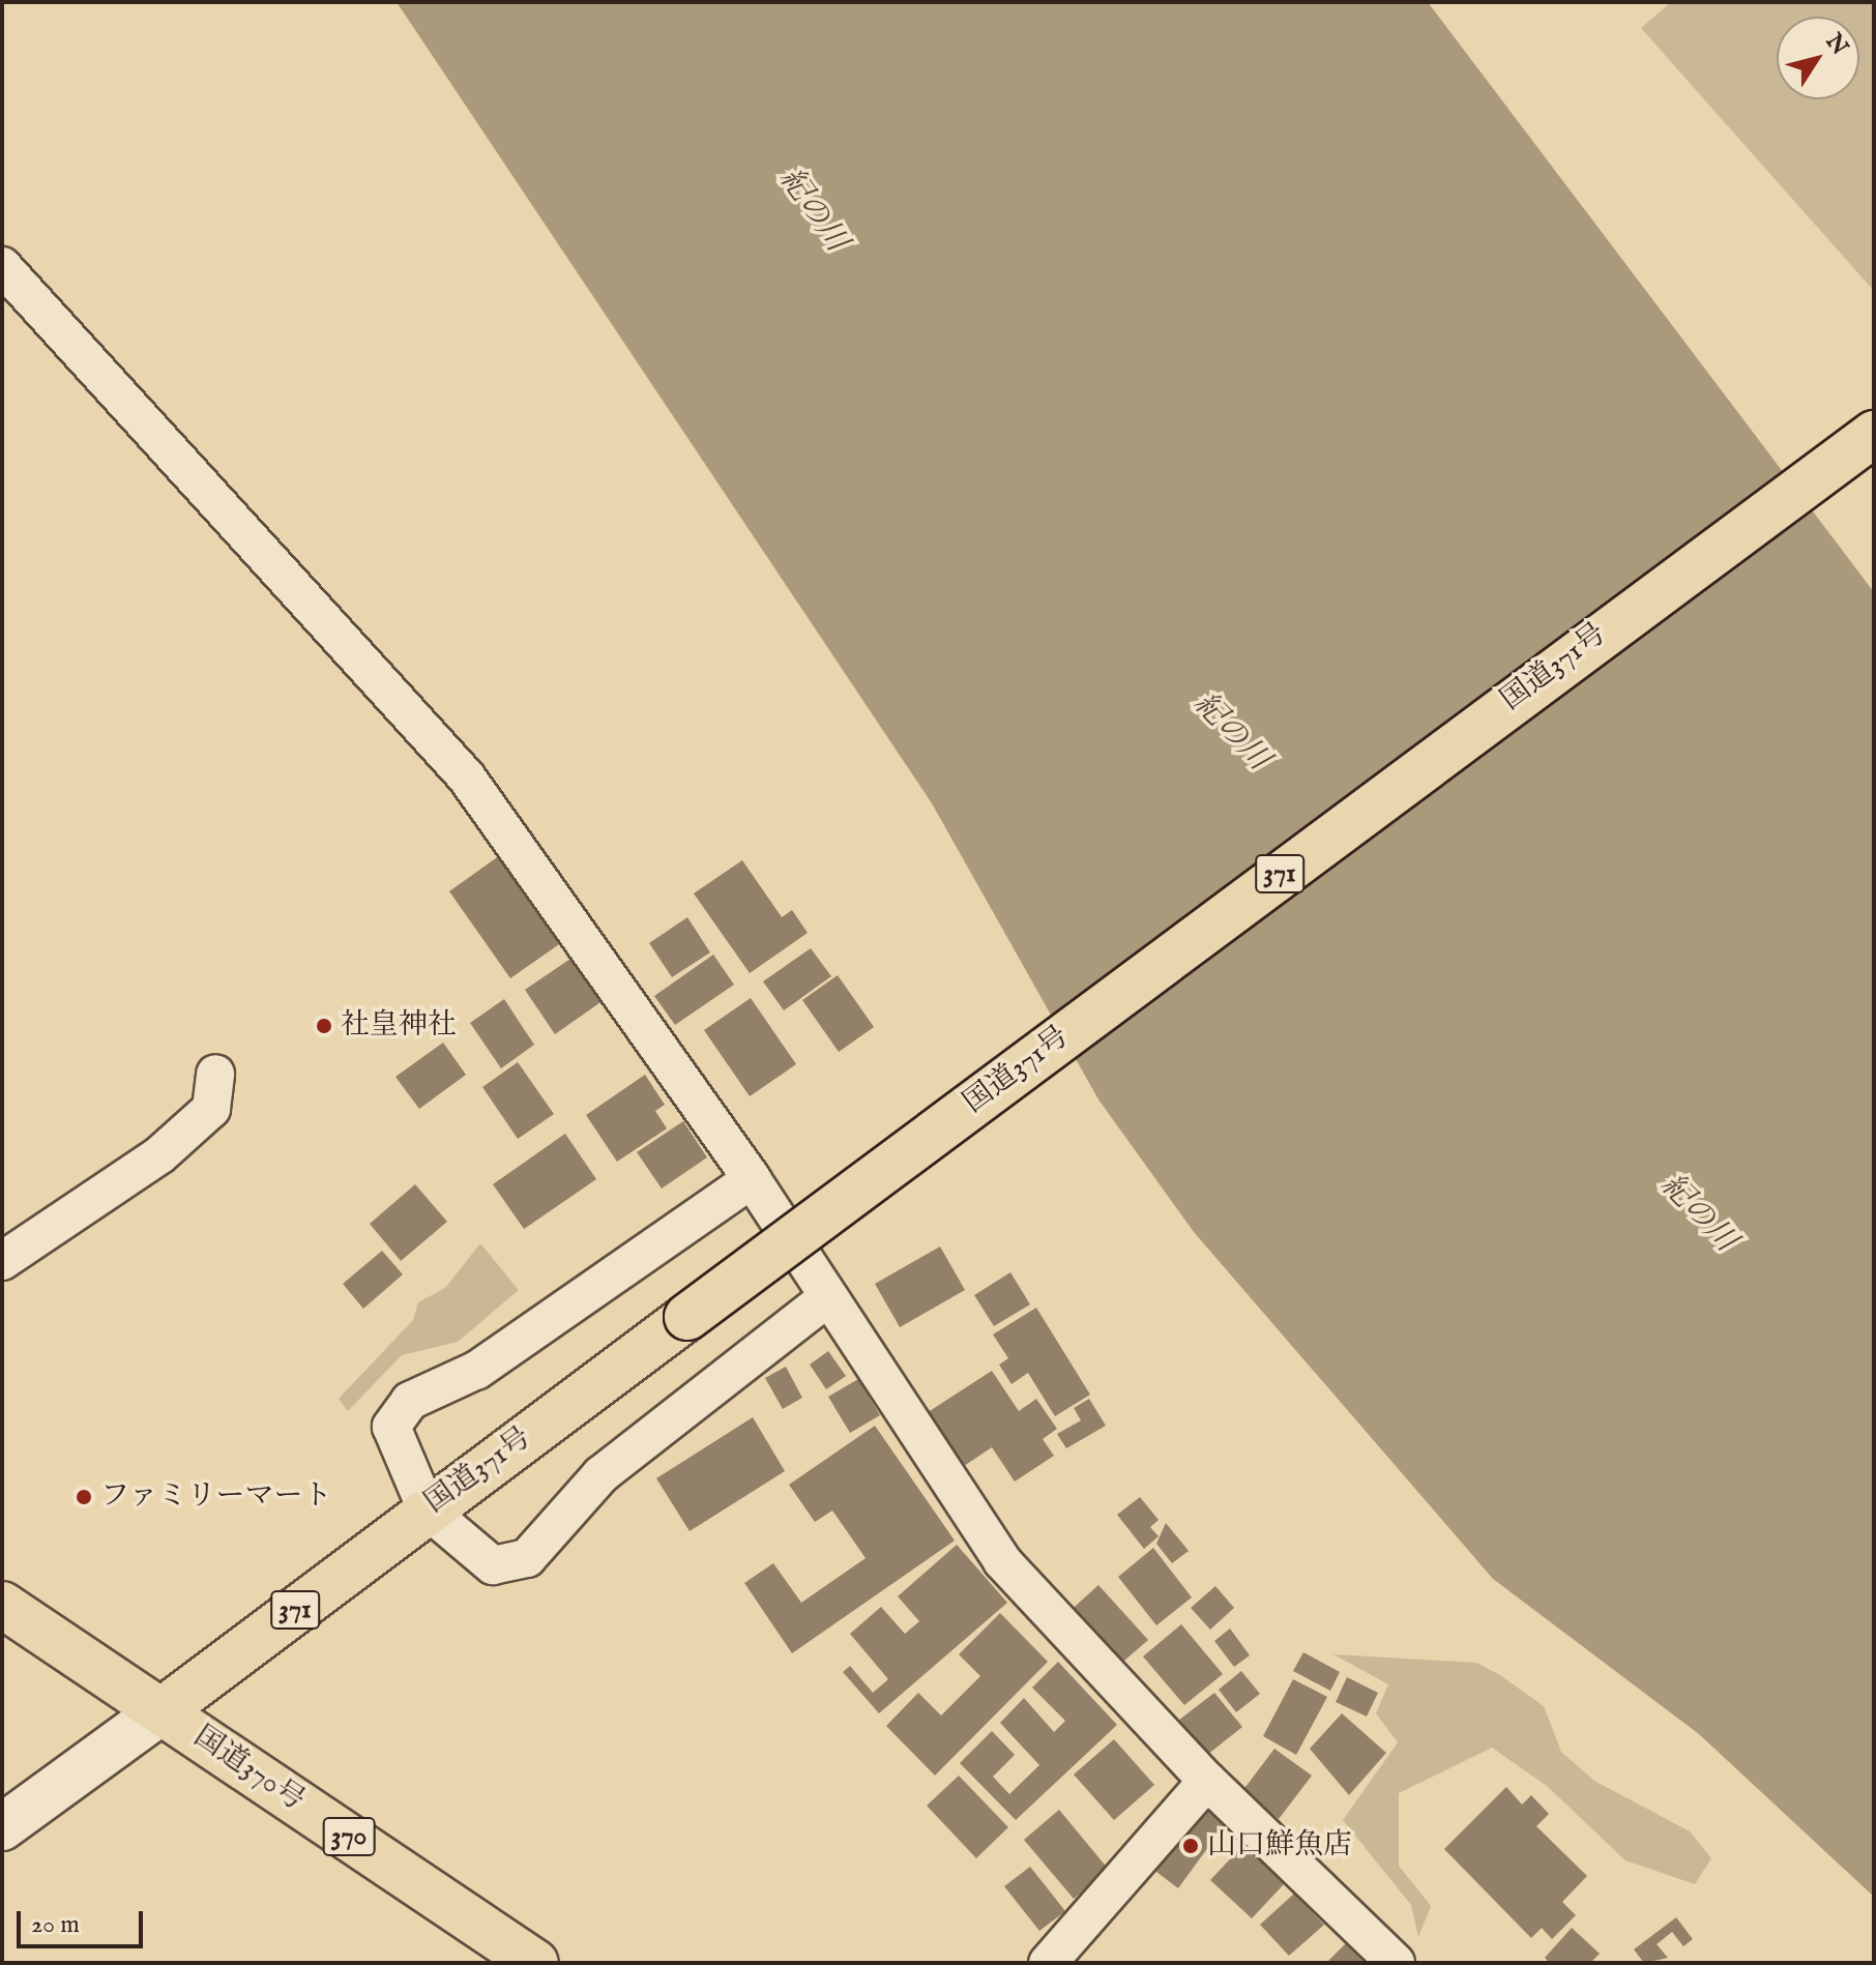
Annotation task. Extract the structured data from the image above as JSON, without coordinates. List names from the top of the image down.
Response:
{
  "streets": {
    "highway": [
      "国道371号",
      "371",
      "国道370号",
      "370"
    ]
  },
  "crossings": [
    ["国道371号", "国道370号"]
  ],
  "water": ["紀の川"],
  "places": ["社皇神社", "ファミリーマート", "山口鮮魚店"],
  "scale_bar": "20 m",
  "north": "top right"
}
